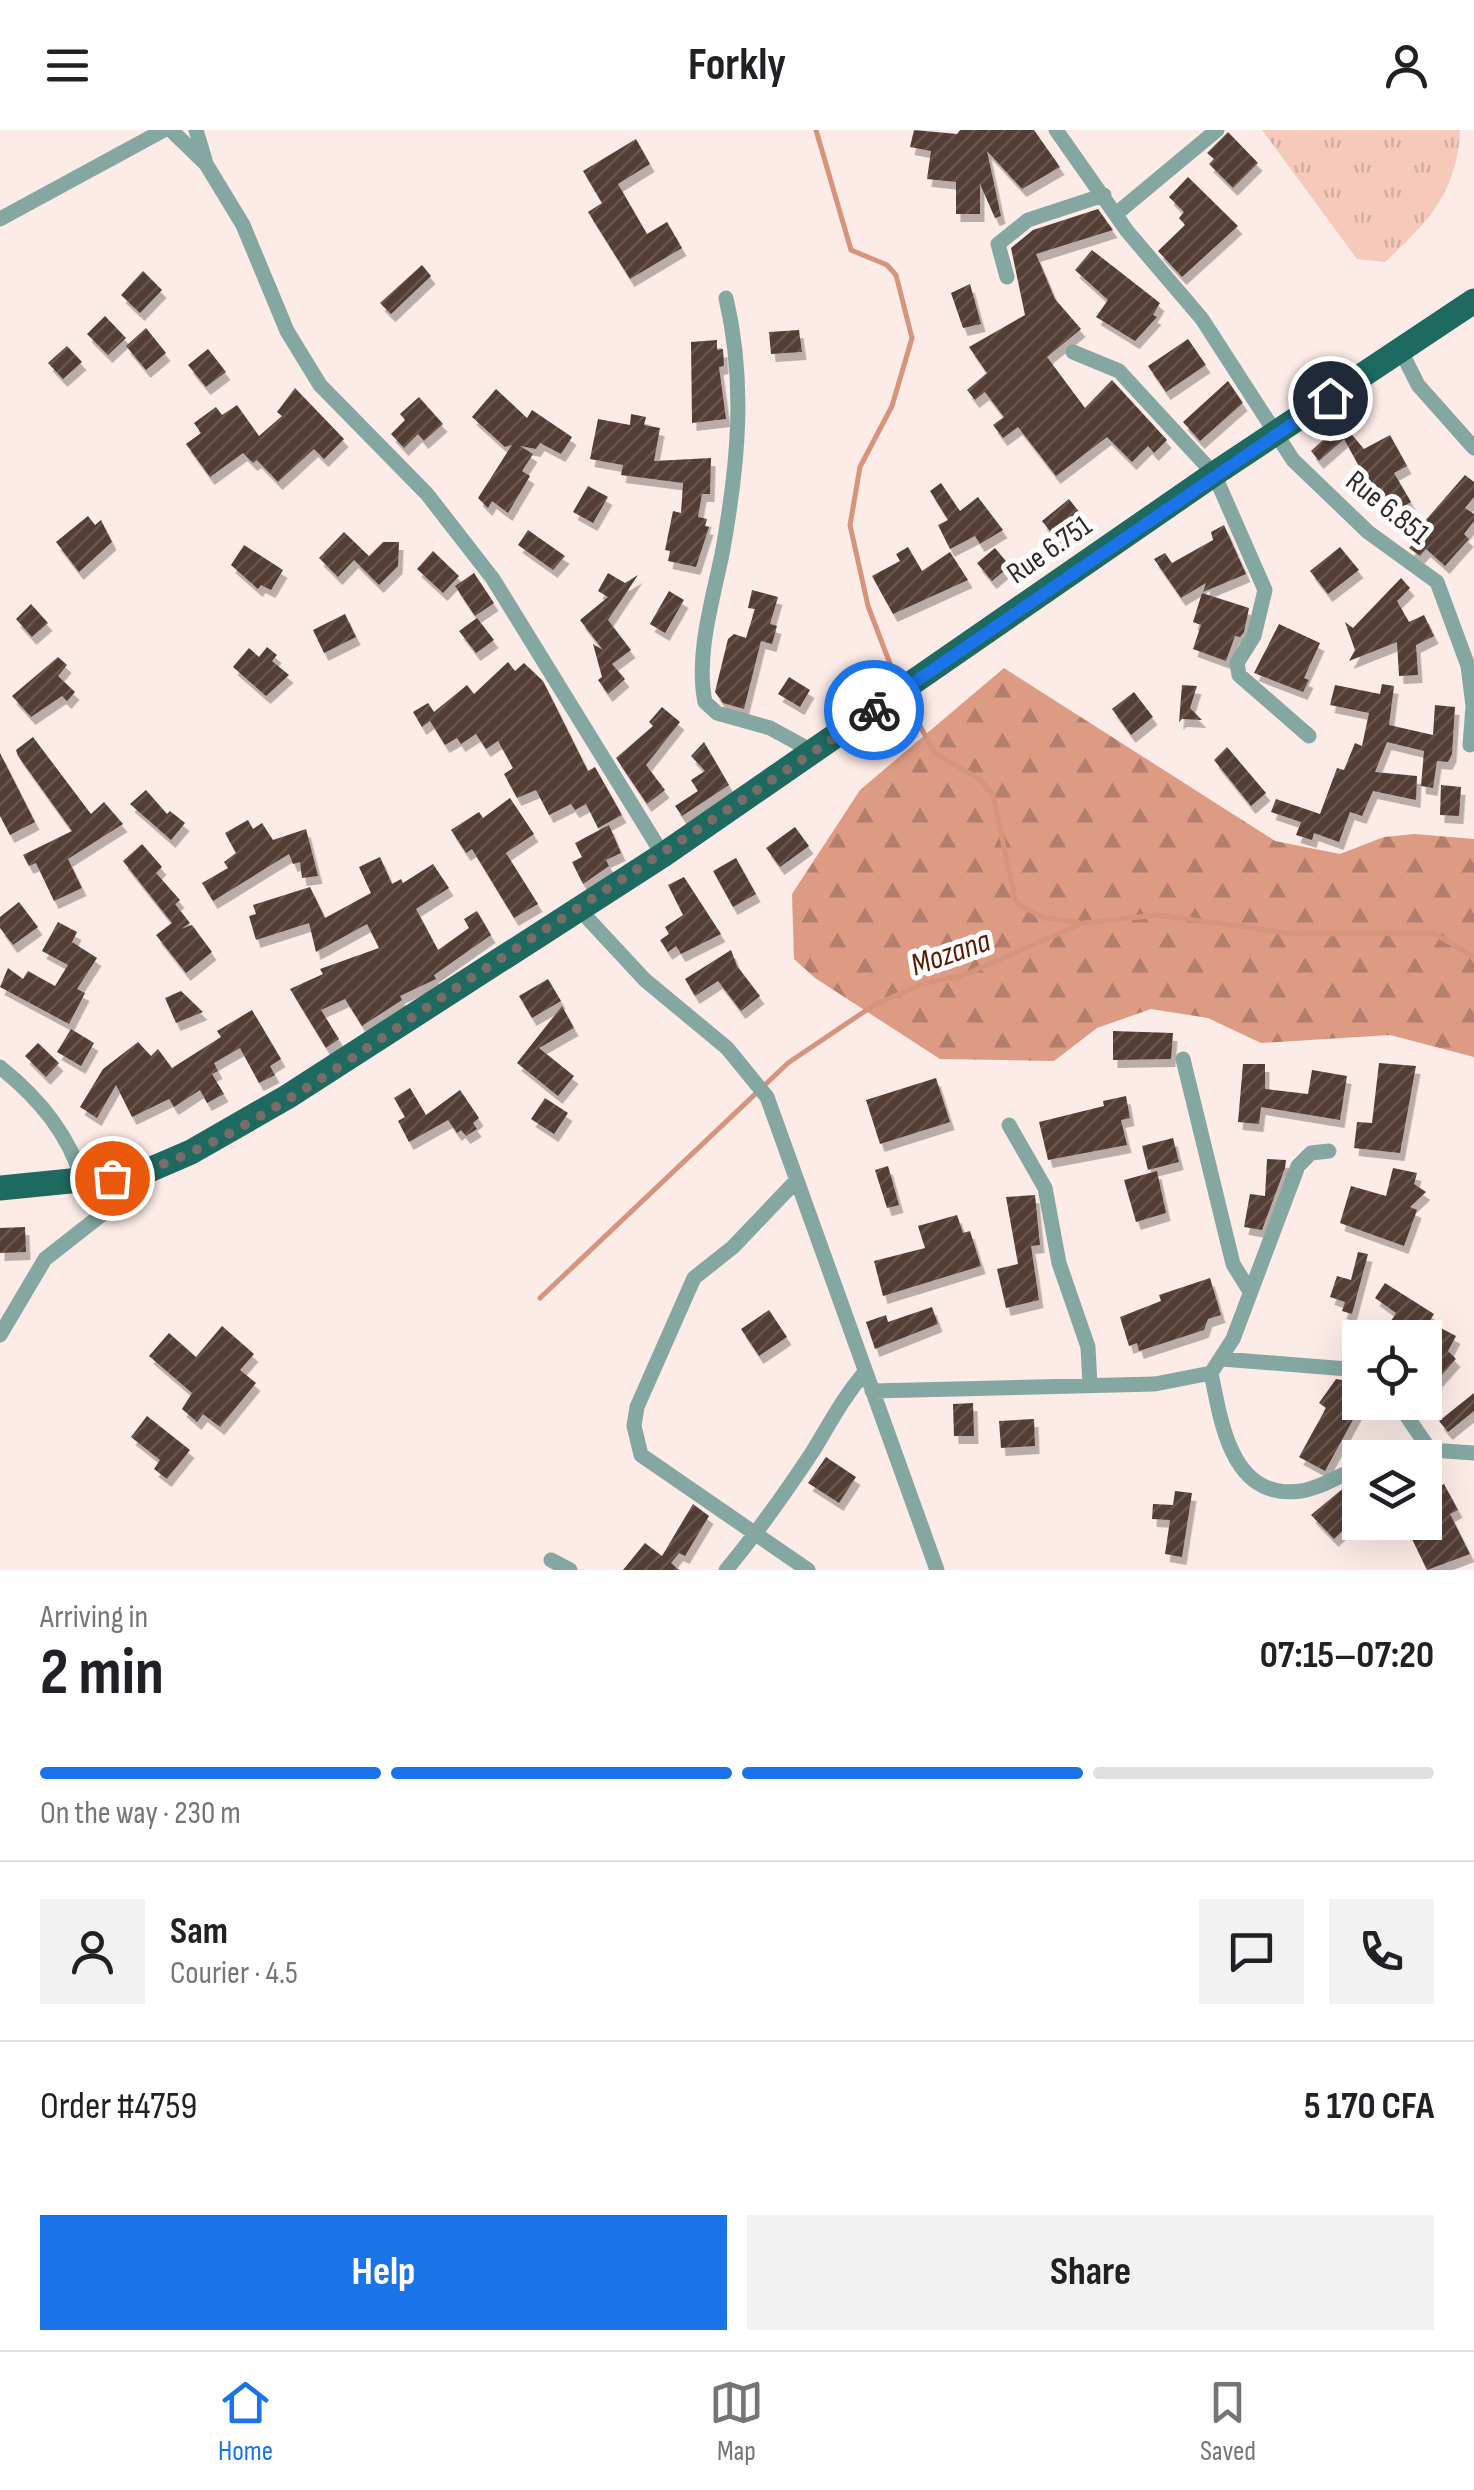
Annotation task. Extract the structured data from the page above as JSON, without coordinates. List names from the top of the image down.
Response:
{
  "streets": {
    "main road": ["Rue 6.751"],
    "street": ["Rue 6.851"]
  },
  "crossings": [
    ["Rue 6.851", "Rue 6.751"]
  ],
  "water": ["Mozana"],
  "page": {
    "header": "Forkly",
    "heading": ["2 min", "Arriving in", "07:15–07:20"],
    "panel": [
      "Sam",
      "Courier · 4.5",
      "Order #4759",
      "5 170 CFA"
    ],
    "bar": "On the way · 230 m",
    "buttons": ["Help", "Share"],
    "tabs": ["Home", "Map", "Saved"]
  }
}
